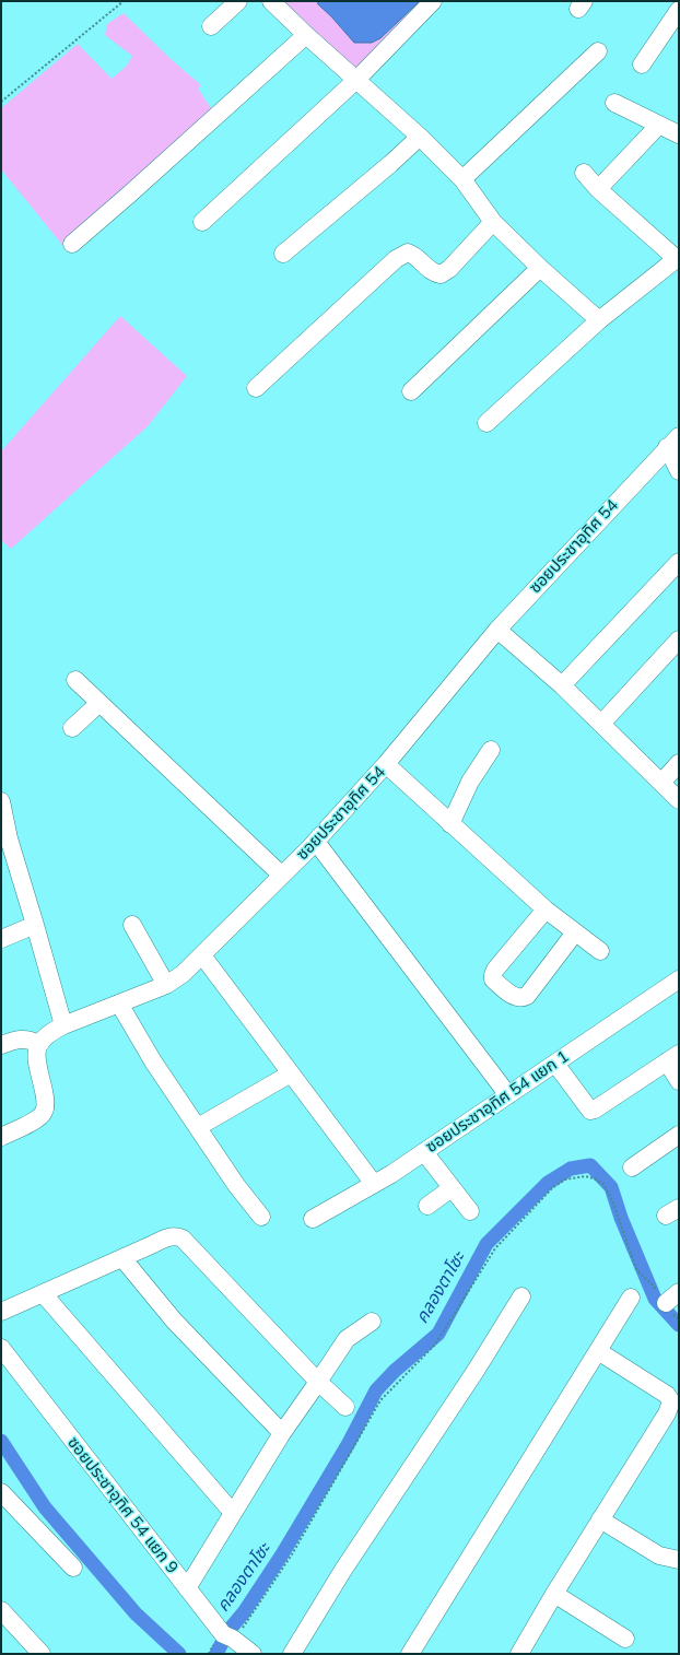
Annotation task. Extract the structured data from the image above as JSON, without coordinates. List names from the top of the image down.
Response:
{
  "streets": {
    "street": ["ซอยประชาอุทิศ 54", "ซอยประชาอุทิศ 54 แยก 1", "ซอยประชาอุทิศ 54 แยก 9"]
  },
  "water": ["คลองตาโซะ"]
}
